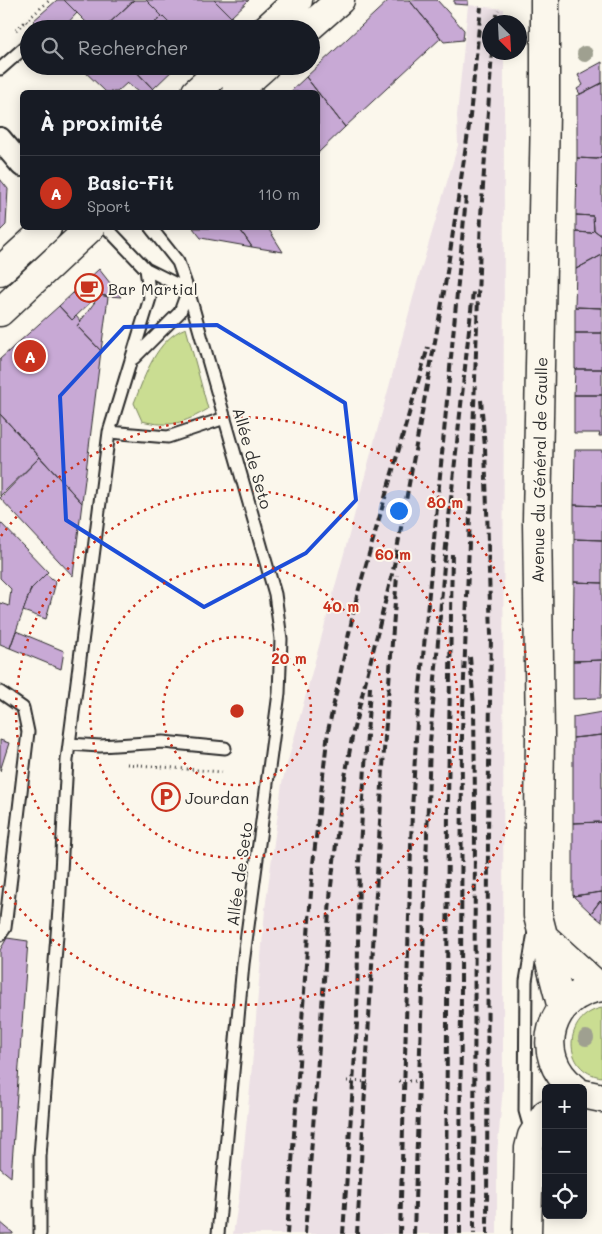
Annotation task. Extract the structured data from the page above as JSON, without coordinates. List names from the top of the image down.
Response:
{
  "streets": {
    "street": ["Avenue du Général de Gaulle"],
    "lane": ["Allée de Seto"]
  },
  "places": {
    "cafe": ["Bar Martial"],
    "parking": ["Jourdan"]
  },
  "north": "bottom right",
  "page": {
    "search": "Rechercher",
    "heading": "À proximité",
    "list": [
      {
        "mark": "A",
        "name": "Basic-Fit",
        "note": "Sport",
        "value": "110 m"
      }
    ],
    "pins": "A",
    "map_buttons": ["+", "−"]
  },
  "rings": [
    "80 m",
    "60 m",
    "40 m",
    "20 m"
  ]
}
